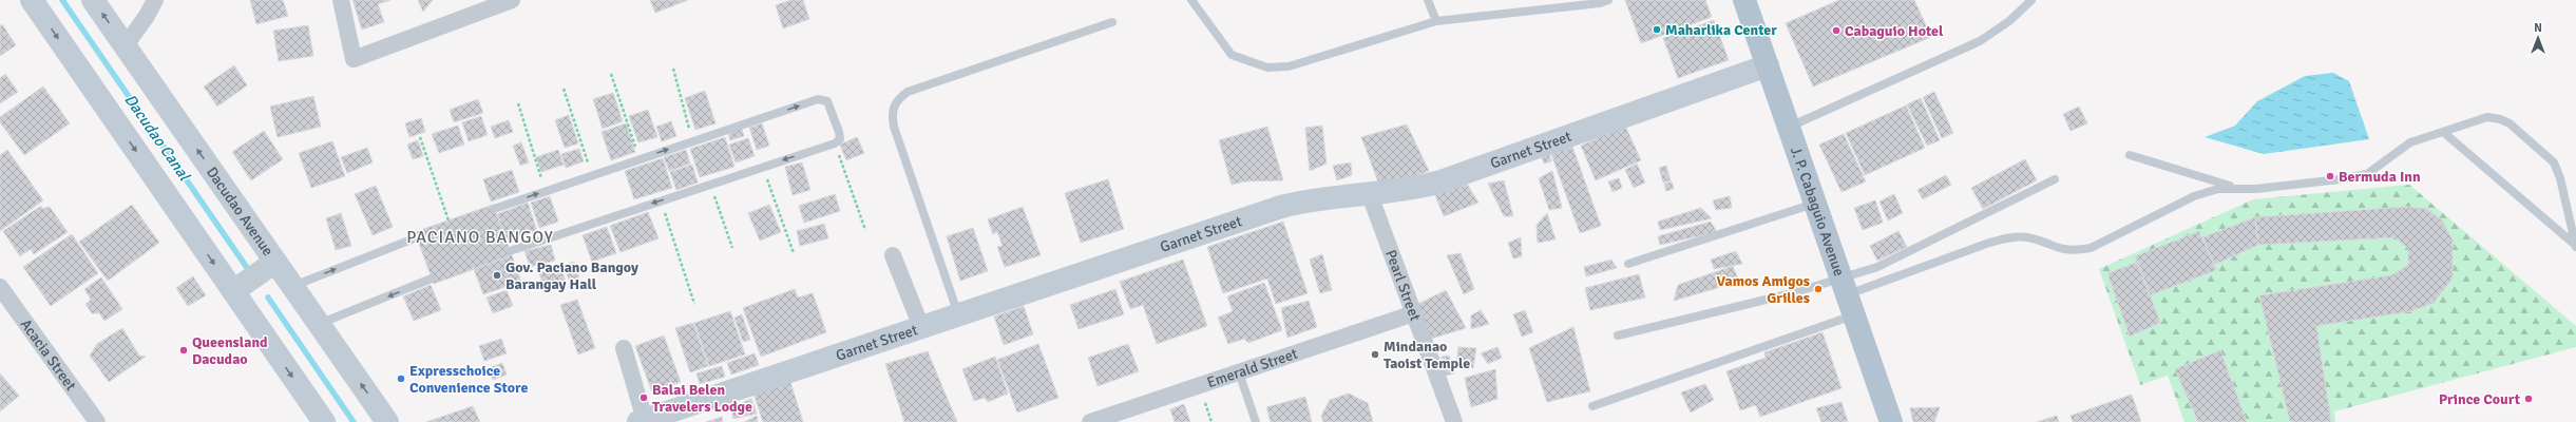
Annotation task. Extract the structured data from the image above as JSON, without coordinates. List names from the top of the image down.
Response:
{
  "streets": {
    "main road": ["J. P. Cabaguio Avenue"],
    "street": [
      "Garnet Street",
      "Dacudao Avenue",
      "Pearl Street",
      "Acacia Street",
      "Emerald Street"
    ]
  },
  "crossings": [
    ["Garnet Street", "J. P. Cabaguio Avenue"],
    ["Garnet Street", "Pearl Street"],
    ["Pearl Street", "Emerald Street"]
  ],
  "districts": ["PACIANO BANGOY"],
  "water": ["Dacudao Canal"],
  "places": [
    "Maharlika Center",
    "Cabaguio Hotel",
    "Bermuda Inn",
    "Gov. Paciano Bangoy Barangay Hall",
    "Vamos Amigos Grilles",
    "Queensland Dacudao",
    "Mindanao Taoist Temple",
    "Expresschoice Convenience Store",
    "Balai Belen Travelers Lodge",
    "Prince Court"
  ],
  "north": "top"
}
